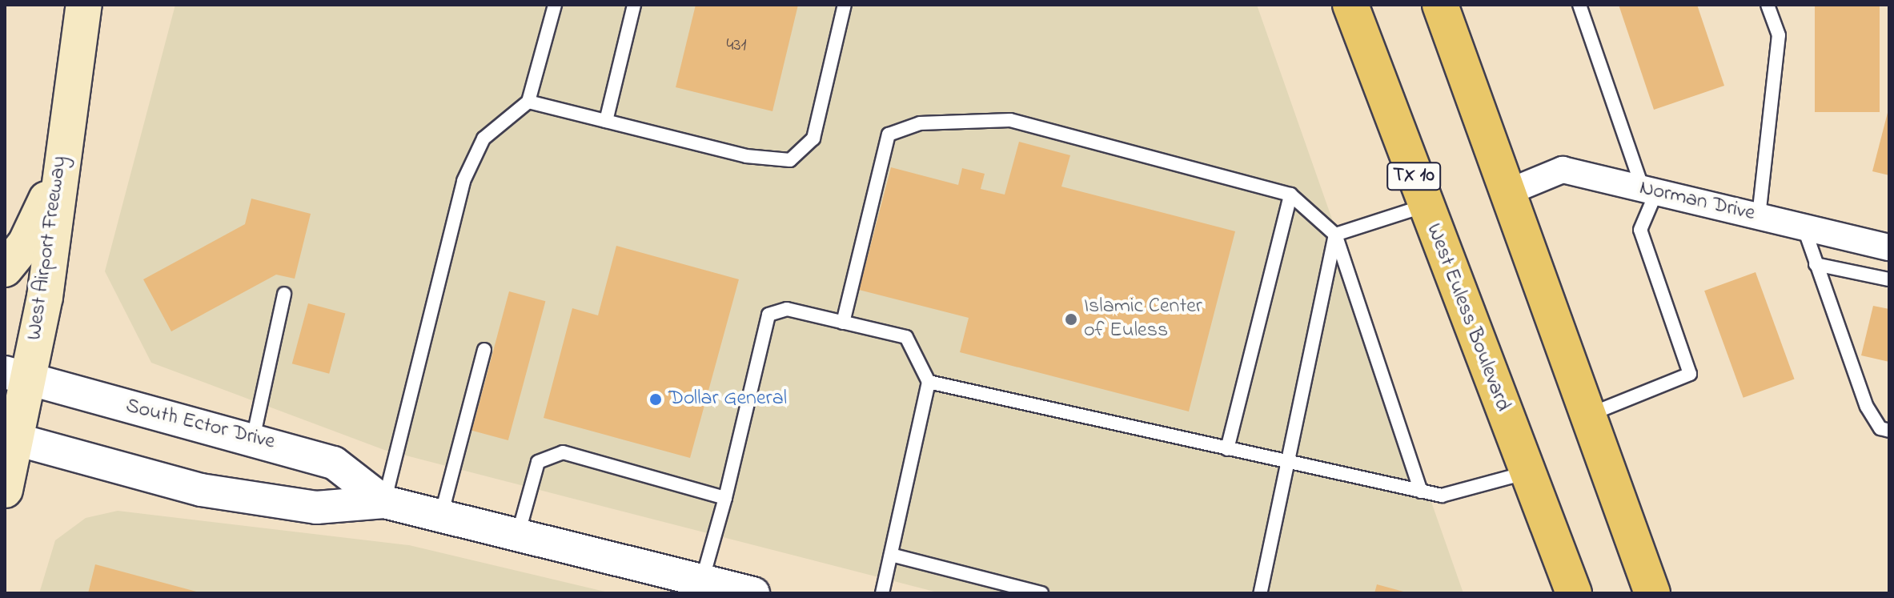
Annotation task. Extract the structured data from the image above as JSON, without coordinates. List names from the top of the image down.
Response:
{
  "streets": {
    "main road": ["TX 10", "West Airport Freeway", "West Euless Boulevard"],
    "street": ["Norman Drive", "South Ector Drive"]
  },
  "crossings": [
    ["West Airport Freeway", "South Ector Drive"]
  ],
  "places": ["Islamic Center of Euless", "Dollar General"],
  "house_numbers": ["431"]
}
